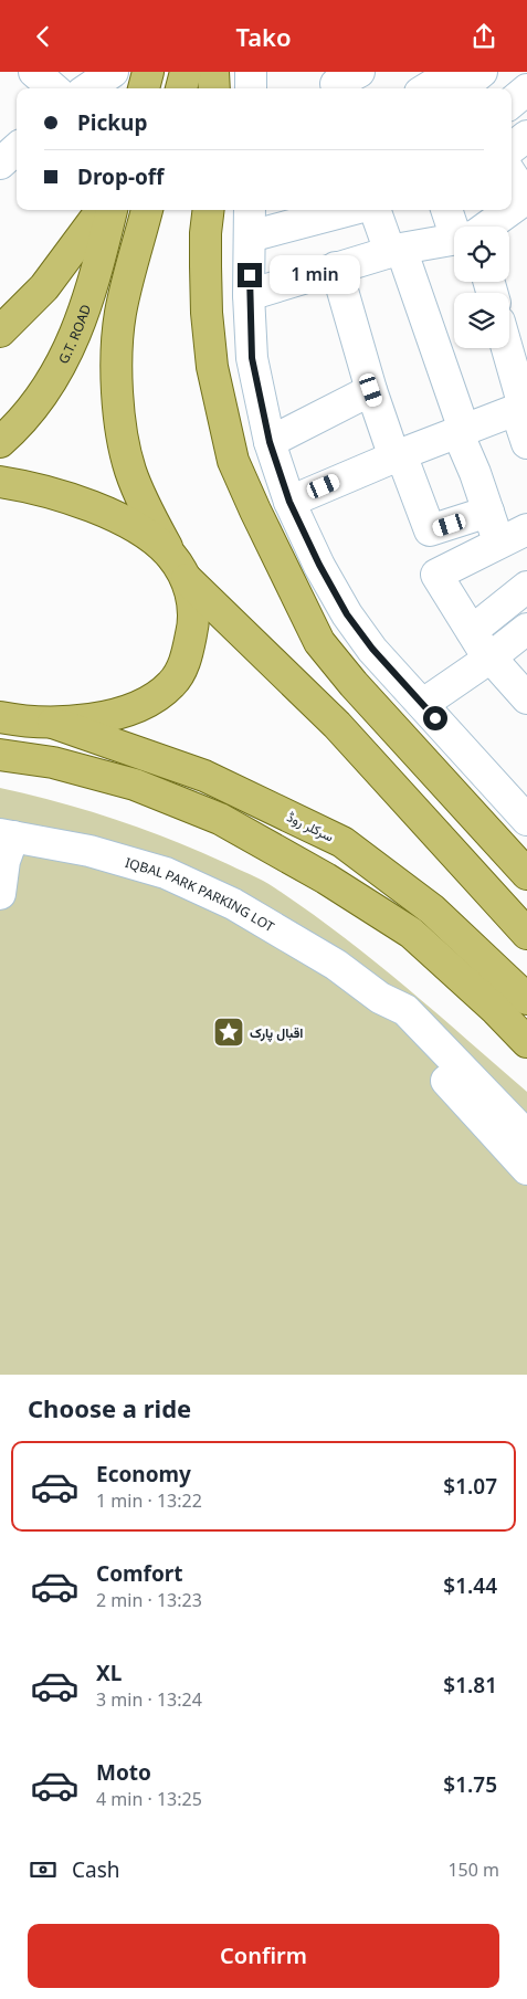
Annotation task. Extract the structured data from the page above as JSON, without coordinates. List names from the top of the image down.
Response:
{
  "streets": {
    "main road": ["G.T. ROAD", "سرکلر روڈ"],
    "street": ["IQBAL PARK PARKING LOT"]
  },
  "places": {
    "place": ["اقبال پارک"]
  },
  "page": {
    "header": "Tako",
    "banner": ["Pickup", "Drop-off"],
    "bubble": "1 min",
    "heading": "Choose a ride",
    "list": [
      {
        "name": "Economy",
        "note": "1 min · 13:22",
        "value": "$1.07"
      },
      {
        "name": "Comfort",
        "note": "2 min · 13:23",
        "value": "$1.44"
      },
      {
        "name": "XL",
        "note": "3 min · 13:24",
        "value": "$1.81"
      },
      {
        "name": "Moto",
        "note": "4 min · 13:25",
        "value": "$1.75"
      }
    ],
    "pay": ["Cash", "150 m"],
    "buttons": "Confirm"
  }
}
